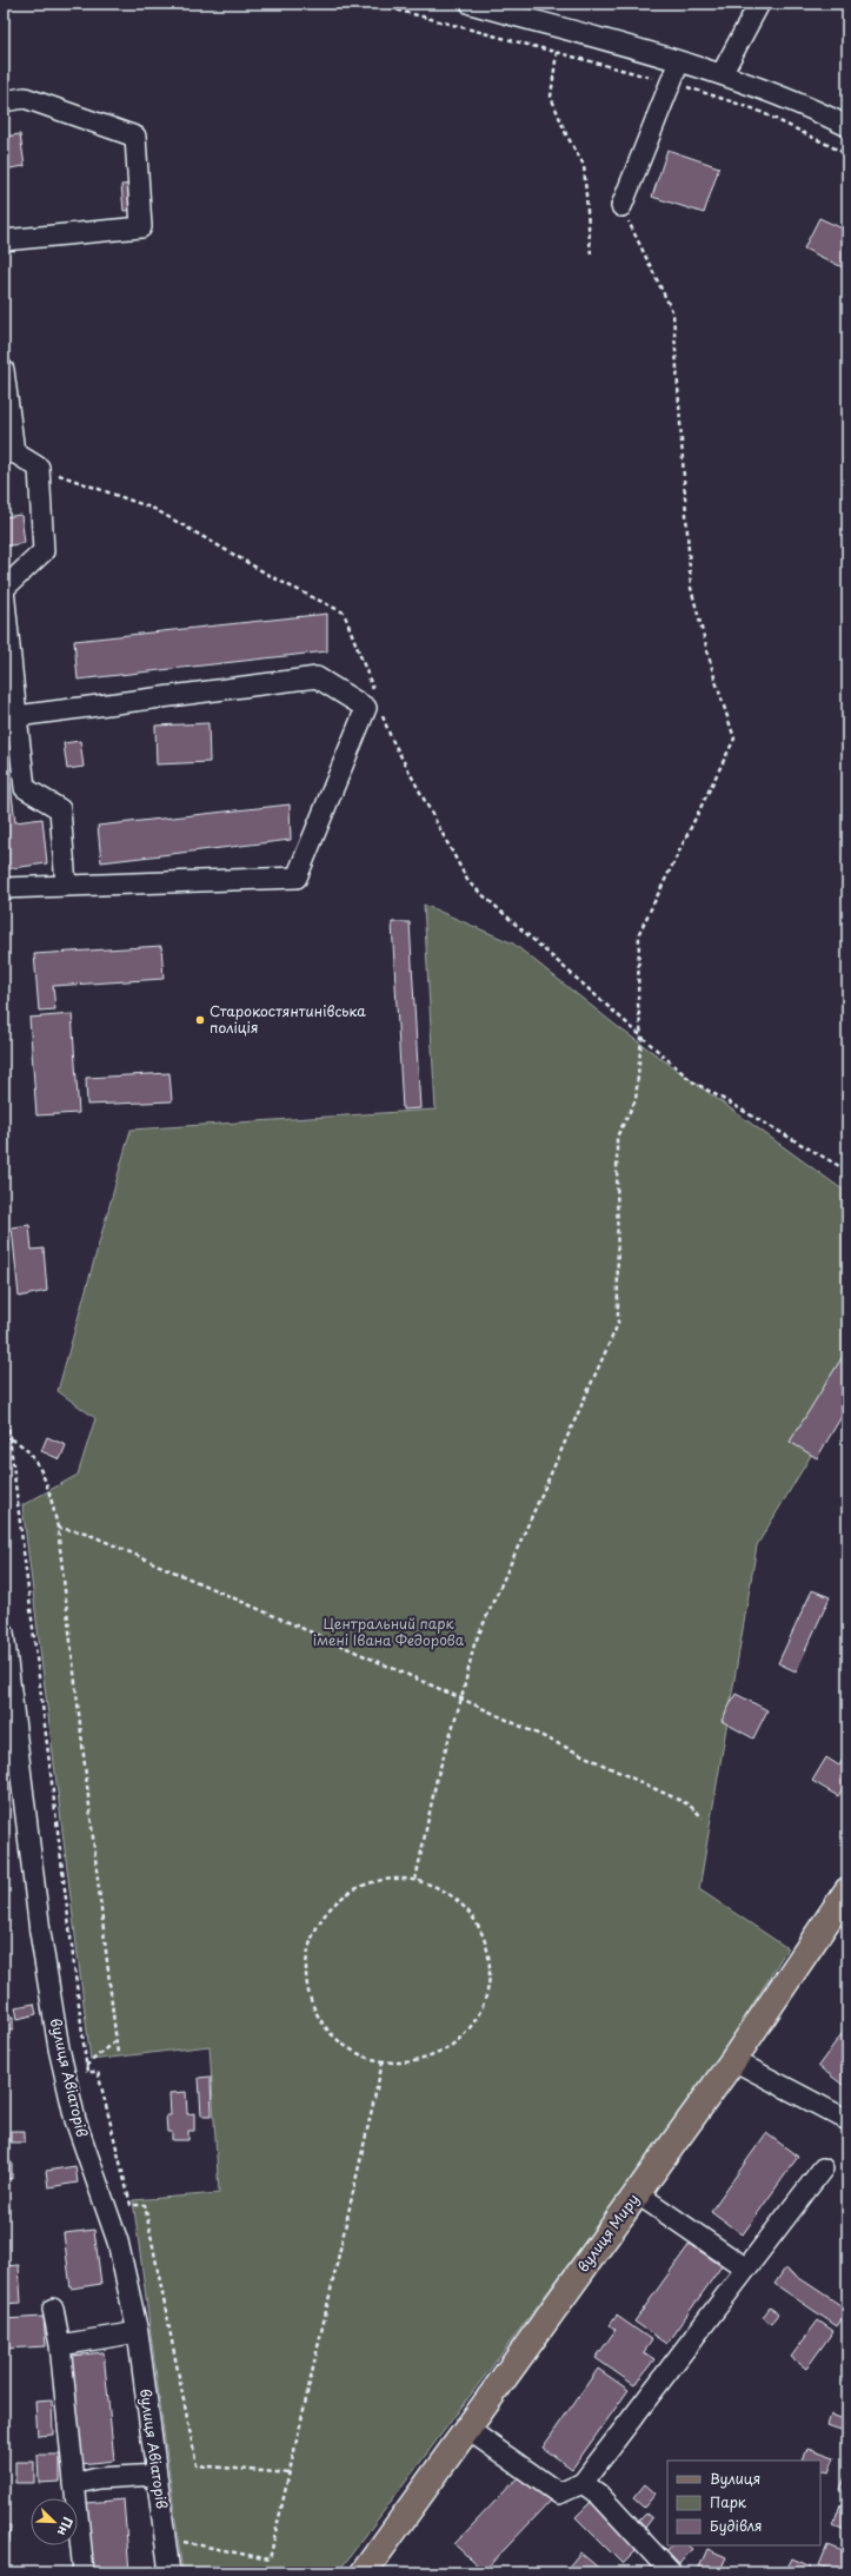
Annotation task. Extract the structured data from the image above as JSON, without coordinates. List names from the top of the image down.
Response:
{
  "streets": {
    "main road": ["вулиця Миру"],
    "street": ["вулиця Авіаторів"]
  },
  "parks": ["Центральний парк імені Івана Федорова"],
  "places": ["Старокостянтинівська поліція"],
  "legend": ["Вулиця", "Парк", "Будівля"],
  "north": "bottom right"
}
